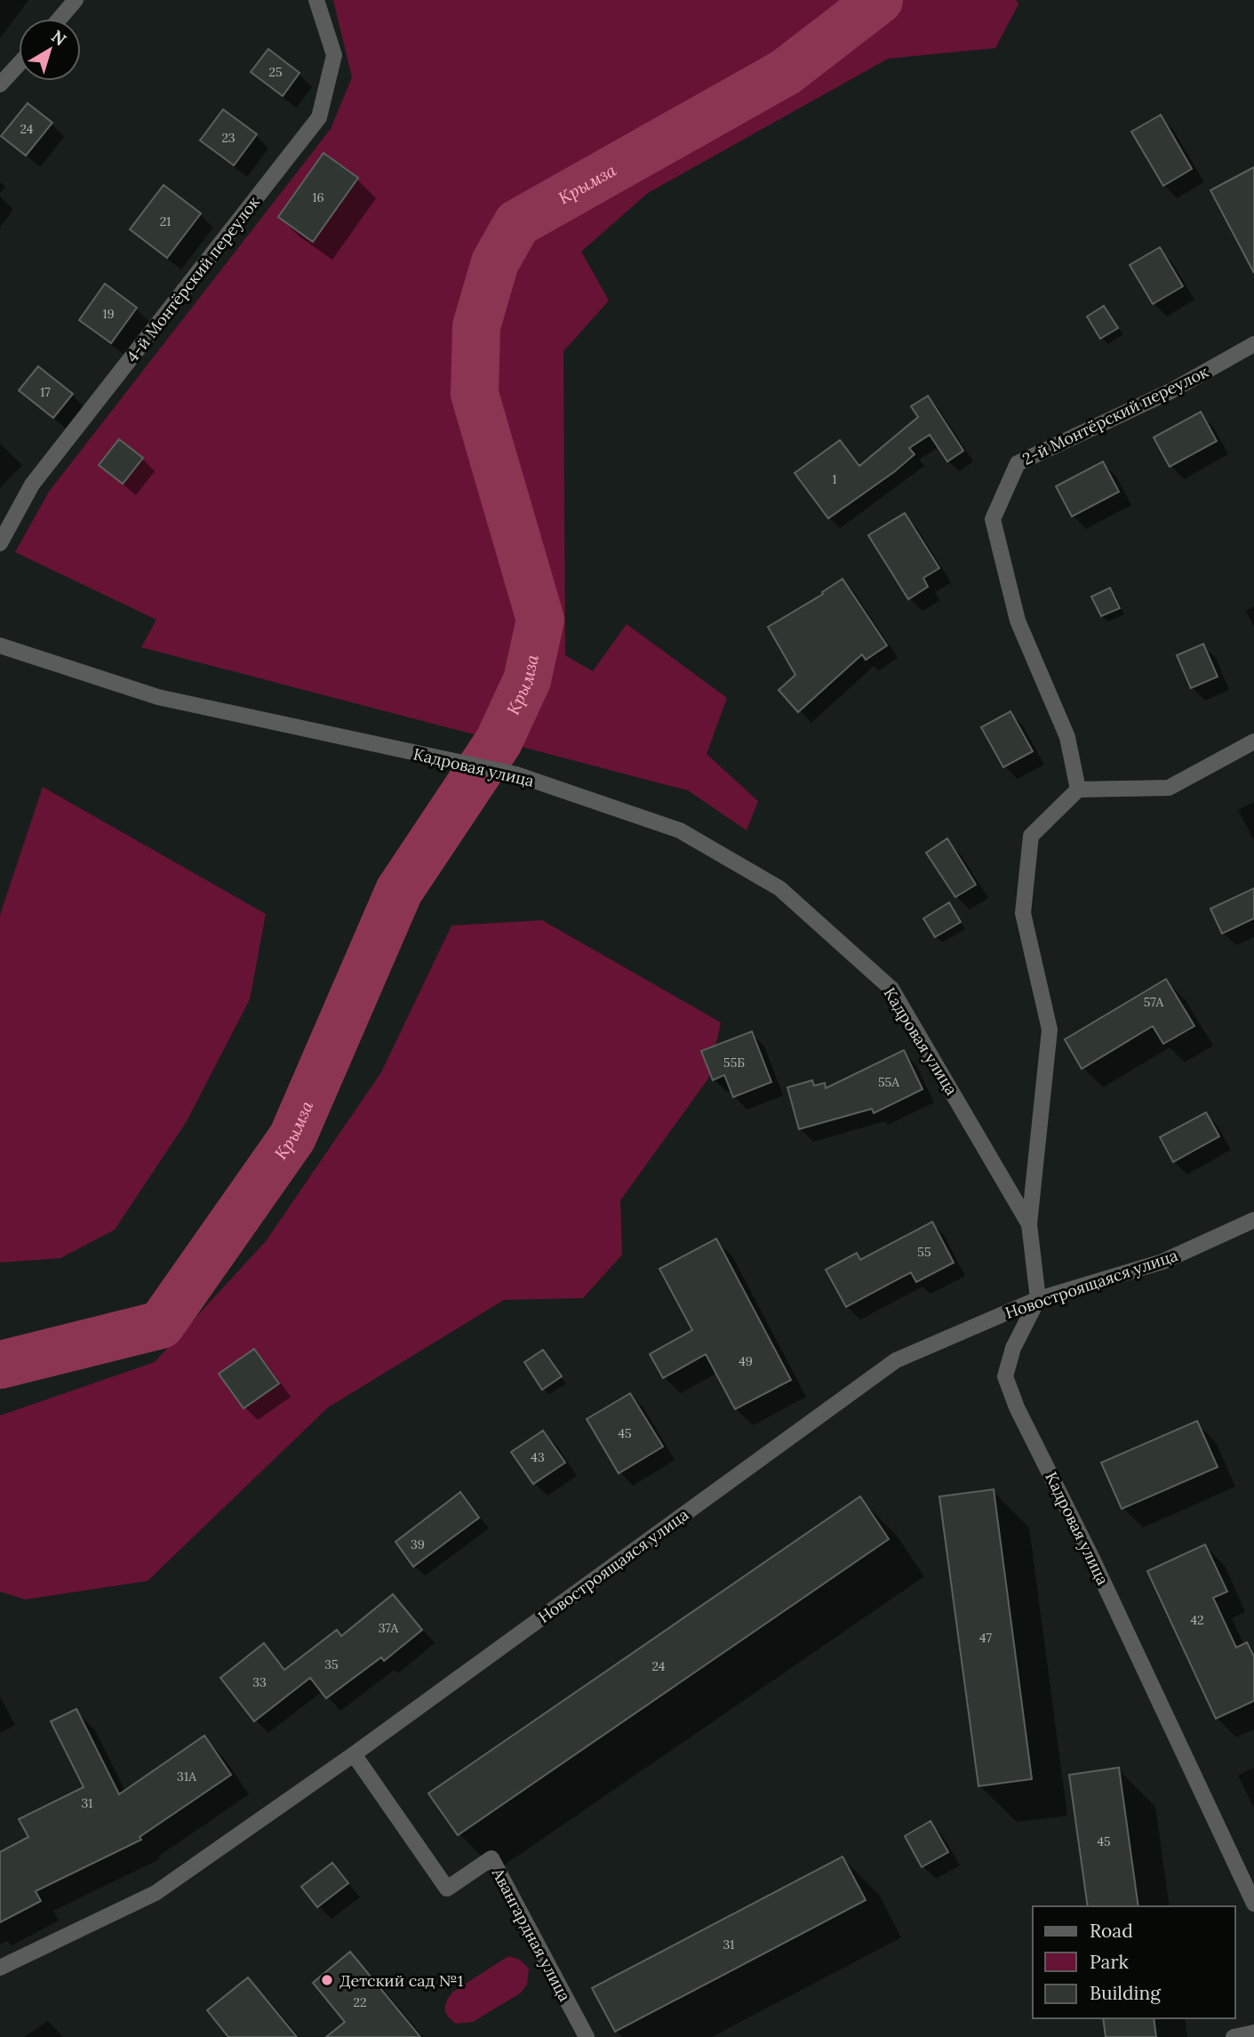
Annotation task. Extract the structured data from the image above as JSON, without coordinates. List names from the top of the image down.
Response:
{
  "streets": {
    "street": [
      "4-й Монтёрский переулок",
      "2-й Монтёрский переулок",
      "Кадровая улица",
      "Новостроящаяся улица",
      "Авангардная улица"
    ]
  },
  "crossings": [
    ["Кадровая улица", "Новостроящаяся улица"],
    ["Новостроящаяся улица", "Авангардная улица"]
  ],
  "water": ["Крымза"],
  "places": ["Детский сад №1"],
  "house_numbers": [
    "25",
    "24",
    "23",
    "16",
    "21",
    "19",
    "17",
    "1",
    "57А",
    "55Б",
    "55А",
    "55",
    "49",
    "45",
    "43",
    "39",
    "42",
    "37А",
    "47",
    "35",
    "24",
    "33",
    "31А",
    "31",
    "45",
    "31",
    "22"
  ],
  "legend": ["Road", "Park", "Building"],
  "north": "top right"
}
